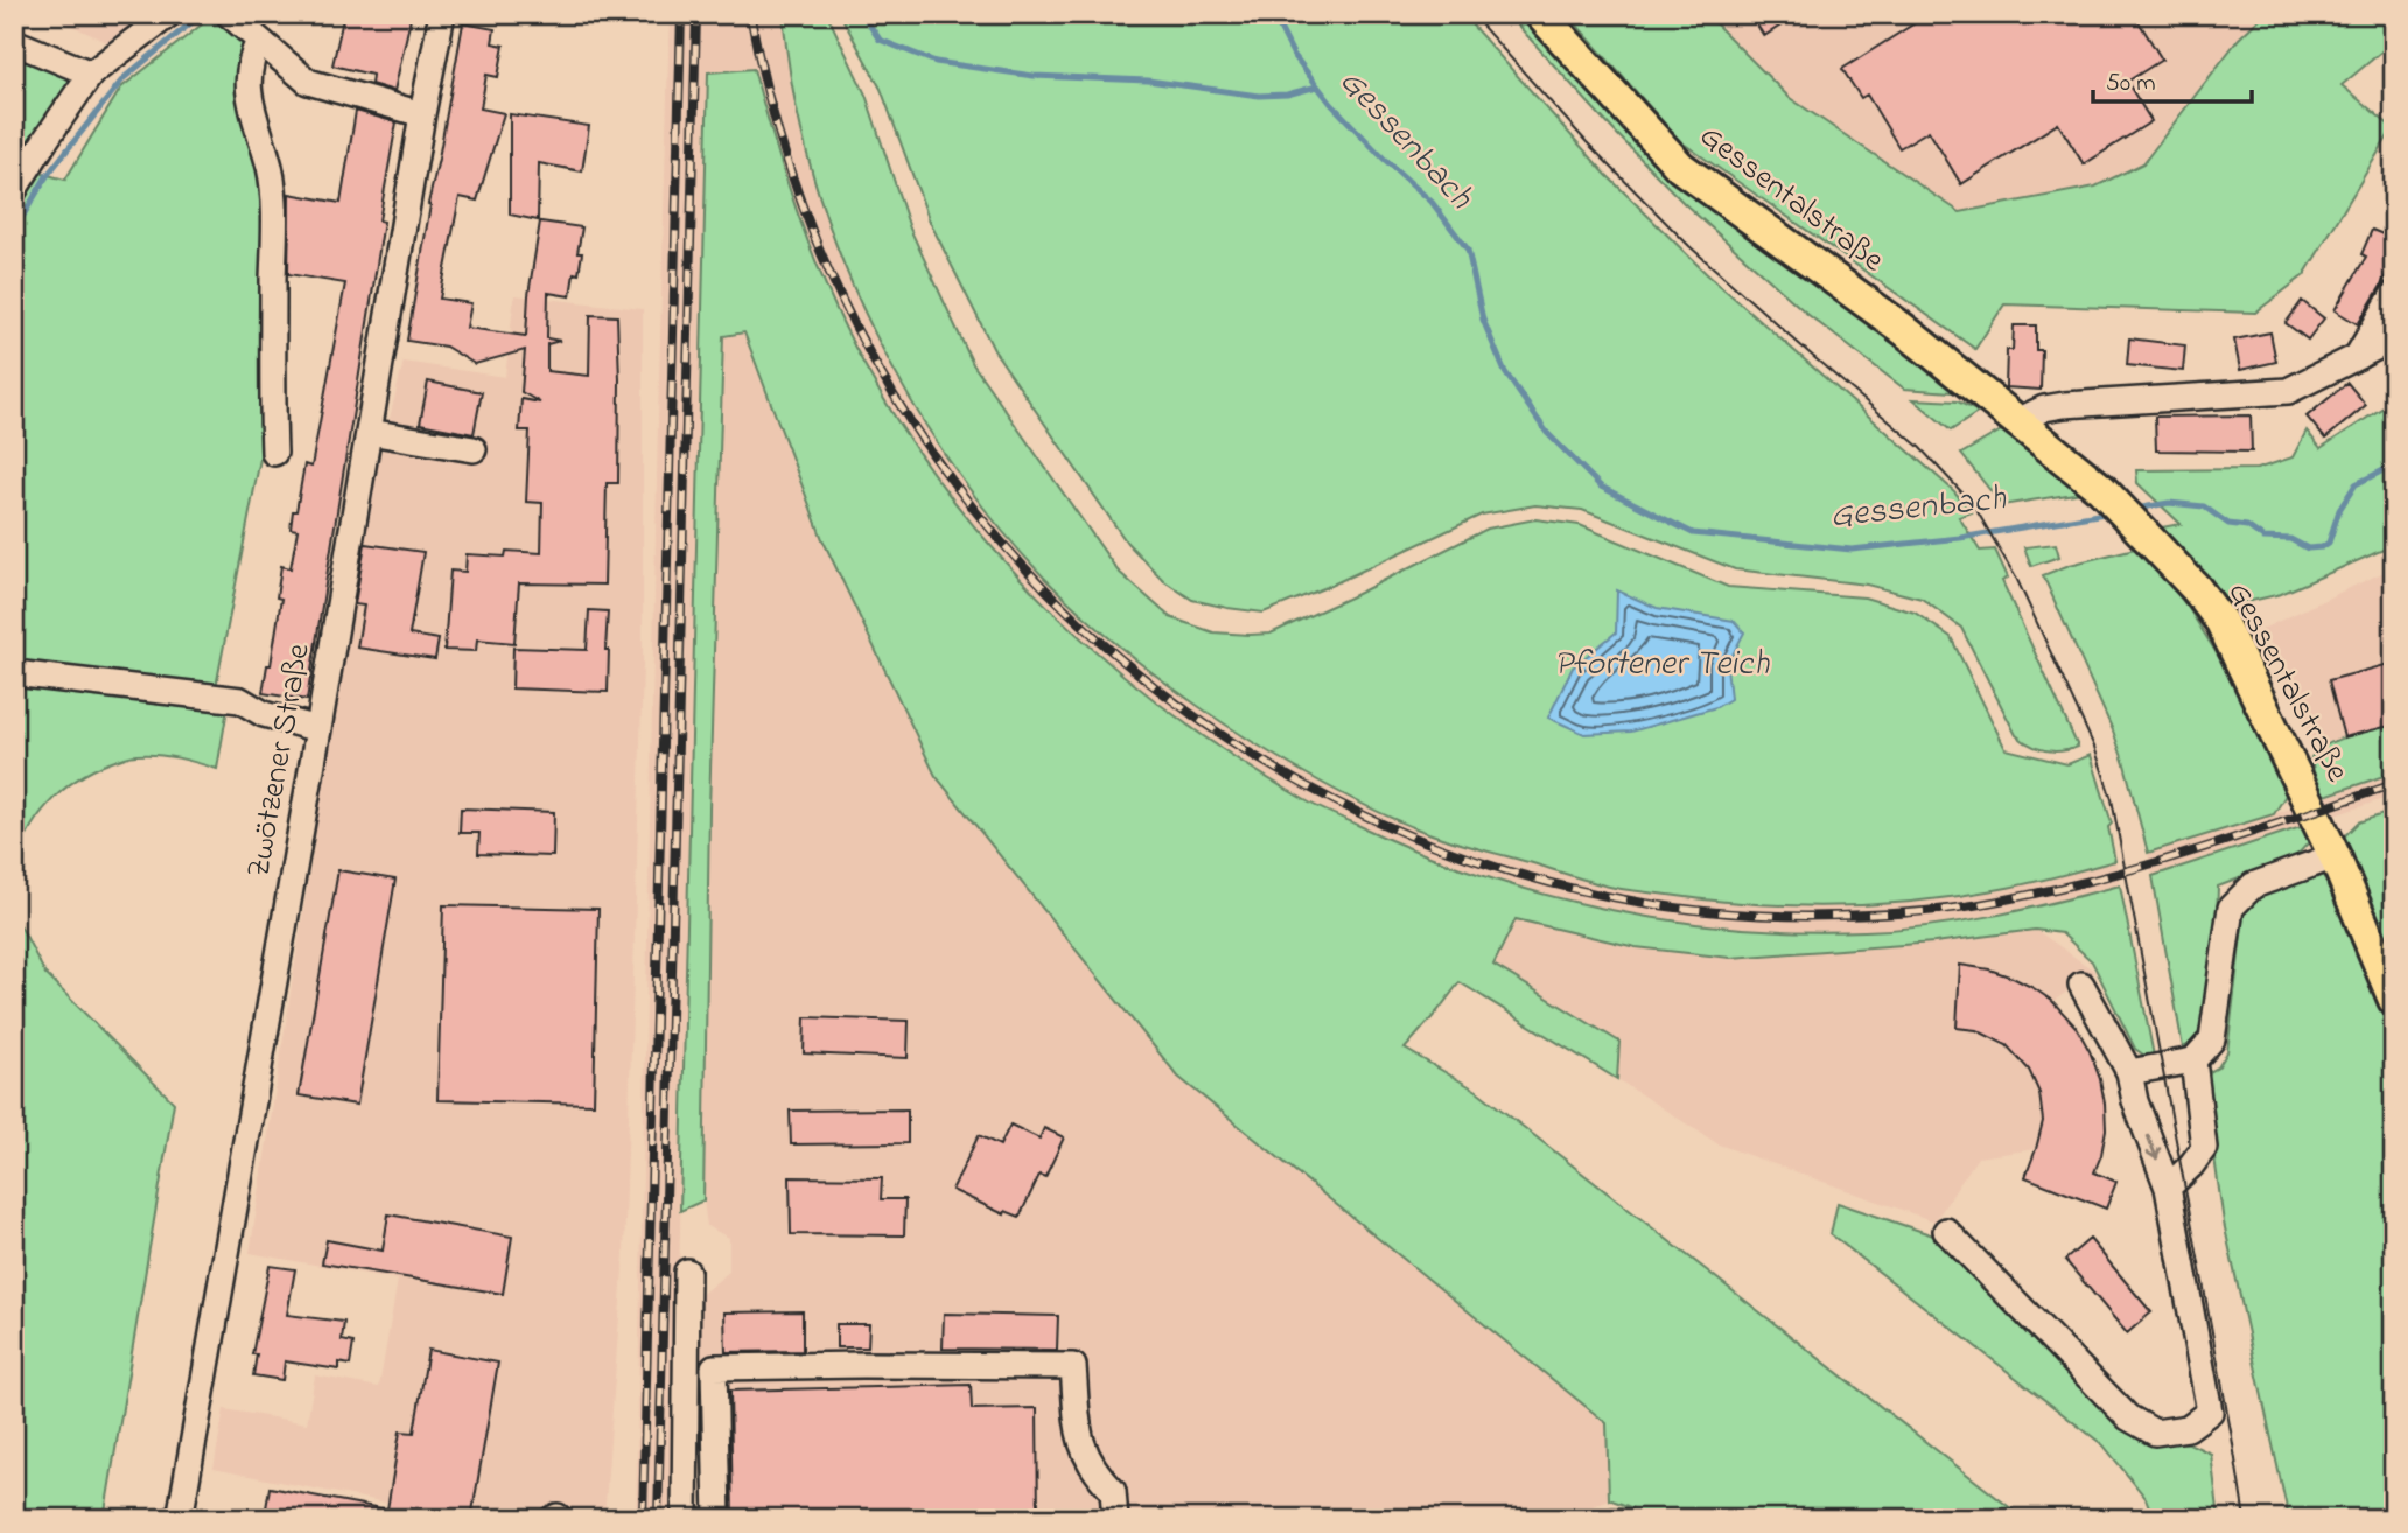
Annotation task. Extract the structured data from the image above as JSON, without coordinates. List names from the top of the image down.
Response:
{
  "streets": {
    "main road": ["Gessentalstraße"],
    "street": ["Zwötzener Straße"]
  },
  "water": ["Gessenbach", "Pfortener Teich"],
  "scale_bar": "50 m"
}
